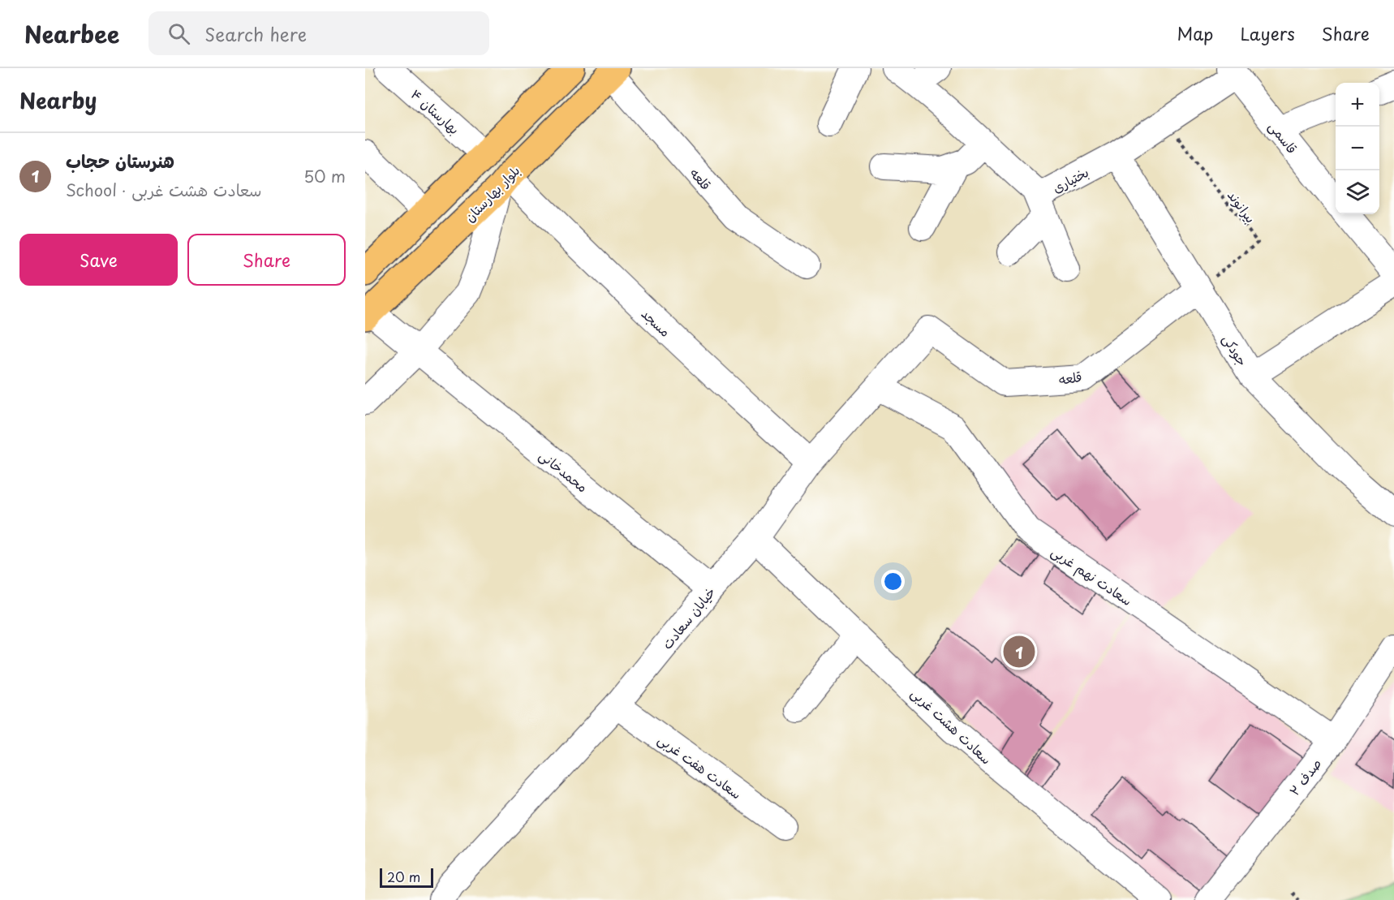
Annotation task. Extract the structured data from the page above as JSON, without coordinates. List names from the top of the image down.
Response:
{
  "streets": {
    "main road": ["بلوار بهارستان"],
    "street": [
      "بهارستان ۴",
      "قاسمی",
      "قلعه",
      "بختیاری",
      "مسجد",
      "جودکی",
      "محمدخانی",
      "سعادت نهم غربی",
      "خیابان سعادت",
      "سعادت هشت غربی",
      "سعادت هفت غربی",
      "صدف ۲"
    ],
    "path": ["بیرانوند"]
  },
  "crossings": [
    ["قاسمی", "بختیاری"],
    ["قلعه", "بلوار بهارستان"],
    ["قلعه", "بیرانوند"],
    ["قلعه", "جودکی"],
    ["قلعه", "خیابان سعادت"],
    ["بختیاری", "بیرانوند"],
    ["بختیاری", "جودکی"],
    ["بلوار بهارستان", "مسجد"],
    ["بلوار بهارستان", "محمدخانی"],
    ["بیرانوند", "جودکی"],
    ["مسجد", "خیابان سعادت"],
    ["محمدخانی", "خیابان سعادت"],
    ["سعادت نهم غربی", "خیابان سعادت"],
    ["سعادت نهم غربی", "صدف ۲"],
    ["خیابان سعادت", "سعادت هشت غربی"],
    ["خیابان سعادت", "سعادت هفت غربی"]
  ],
  "scale_bar": "20 m",
  "page": {
    "header": "Nearbee",
    "search": "Search here",
    "nav": ["Map", "Layers", "Share"],
    "heading": "Nearby",
    "map_buttons": ["+", "−"],
    "list": [
      {
        "mark": "1",
        "name": "هنرستان حجاب",
        "note": "School · سعادت هشت غربی",
        "value": "50 m"
      }
    ],
    "buttons": ["Save", "Share"],
    "pins": "1",
    "scale": "20 m"
  }
}
